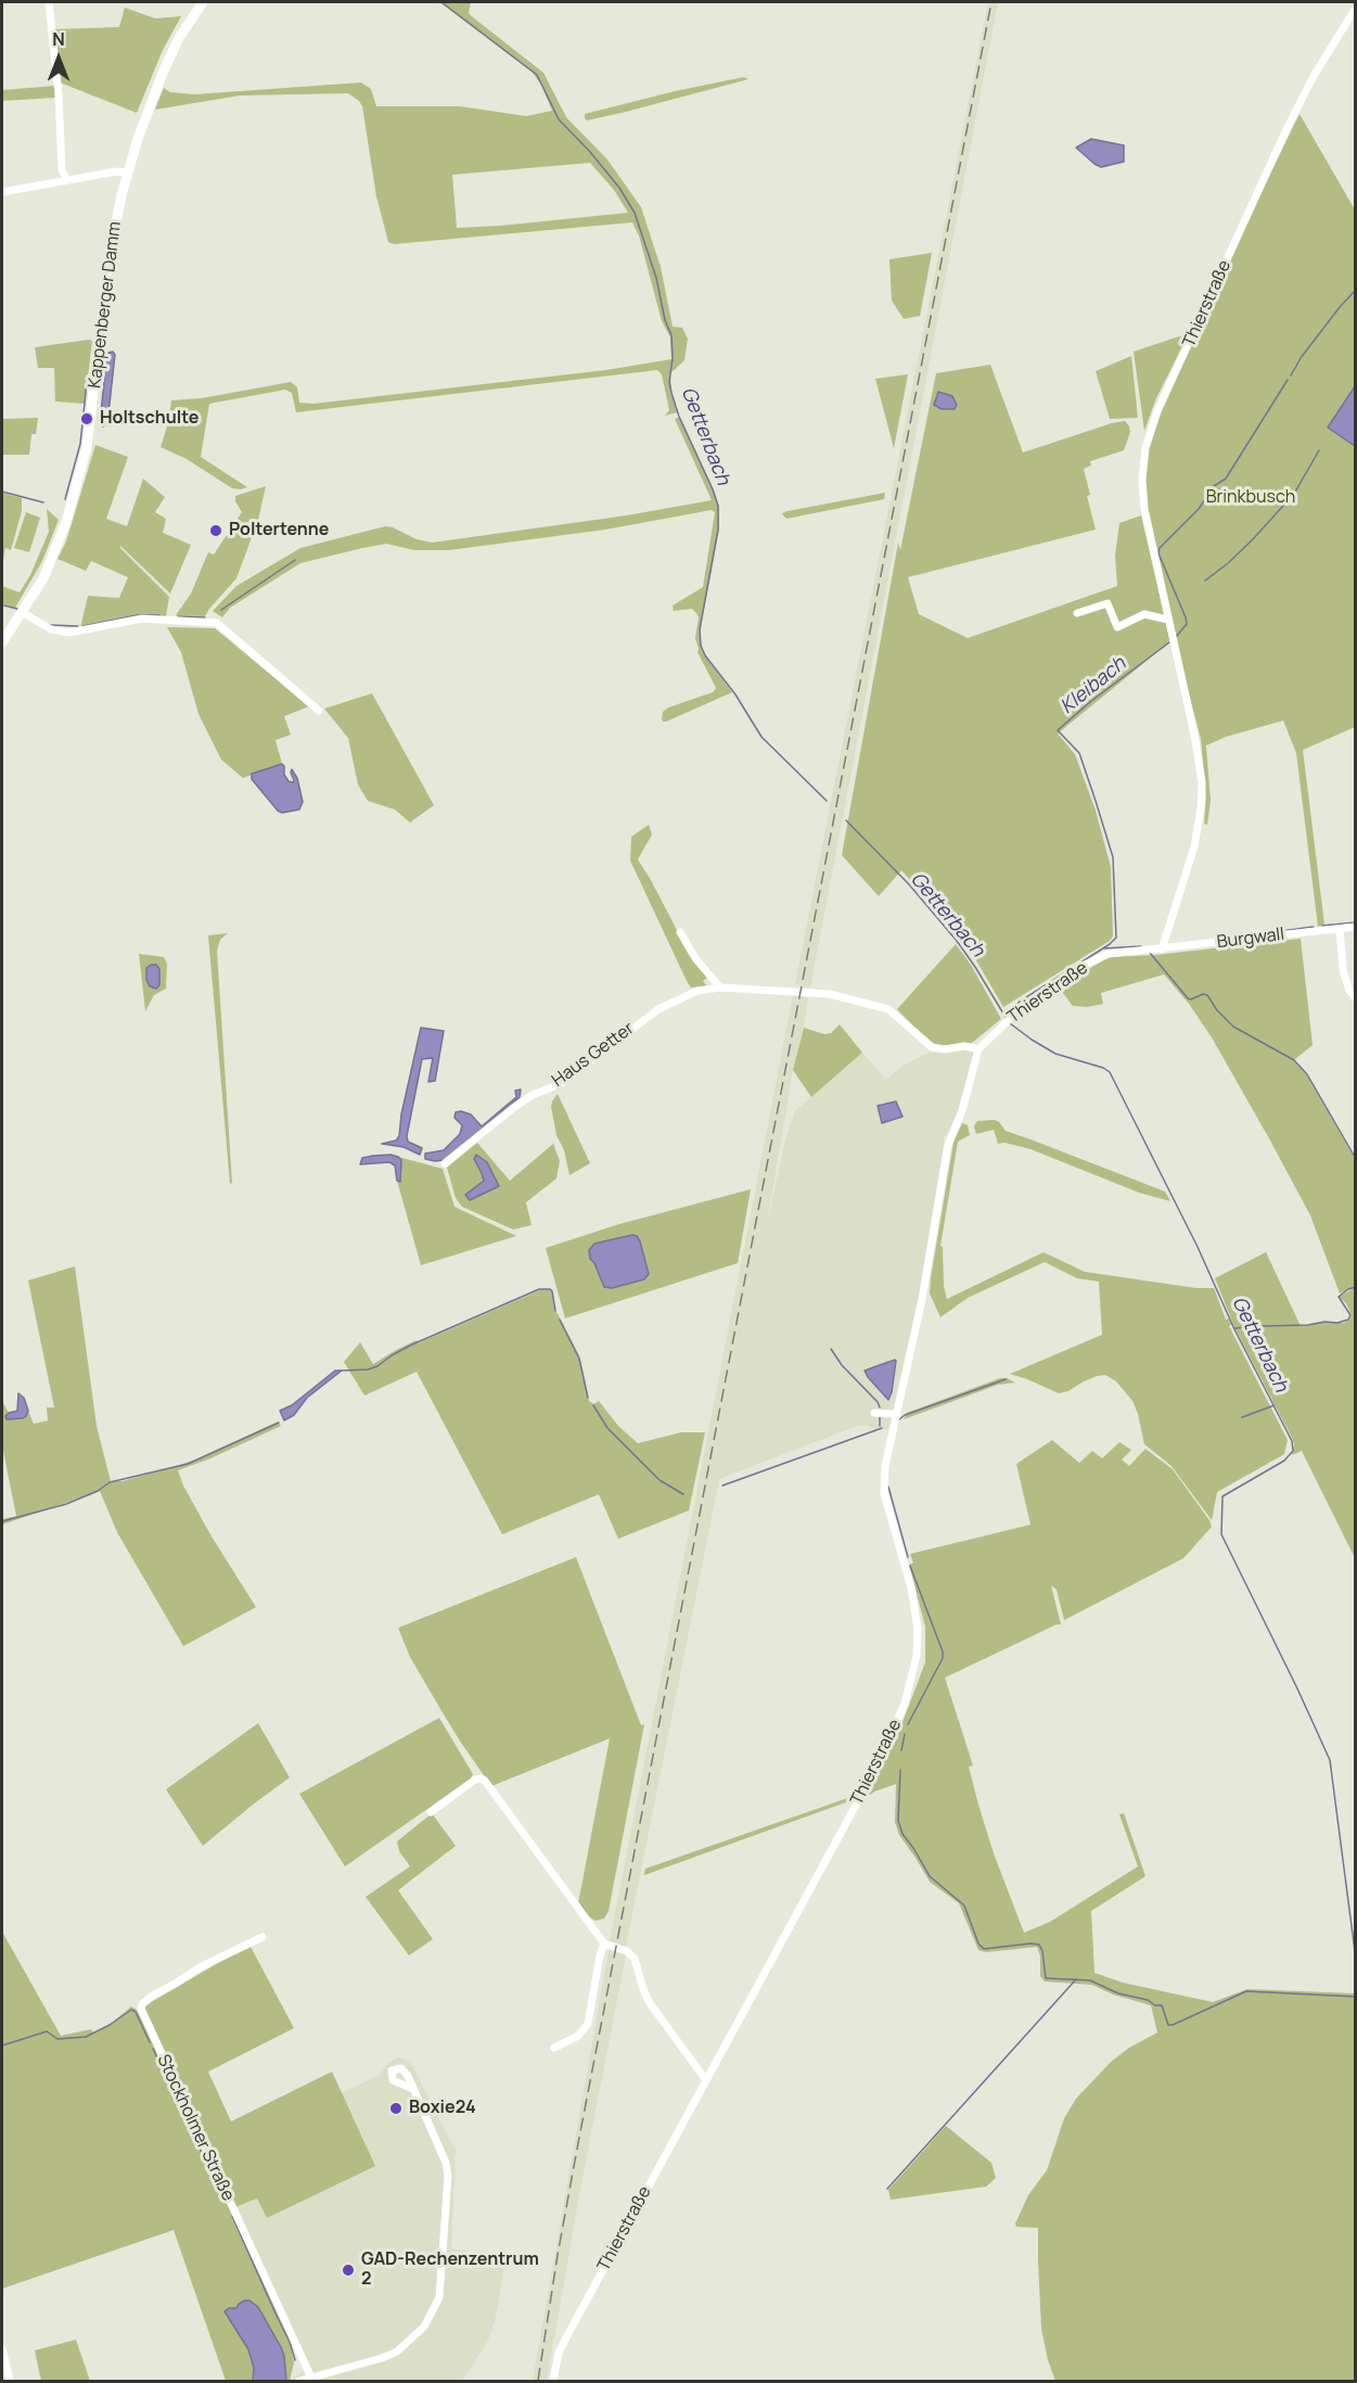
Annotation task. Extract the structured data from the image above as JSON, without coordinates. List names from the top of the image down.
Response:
{
  "streets": {
    "main road": ["Kappenberger Damm"],
    "street": [
      "Thierstraße",
      "Burgwall",
      "Haus Getter",
      "Stockholmer Straße"
    ]
  },
  "crossings": [
    ["Thierstraße", "Burgwall"],
    ["Thierstraße", "Haus Getter"]
  ],
  "water": ["Getterbach", "Kleibach"],
  "parks": ["Brinkbusch"],
  "places": [
    "Holtschulte",
    "Poltertenne",
    "Boxie24",
    "GAD-Rechenzentrum 2"
  ],
  "north": "top"
}
